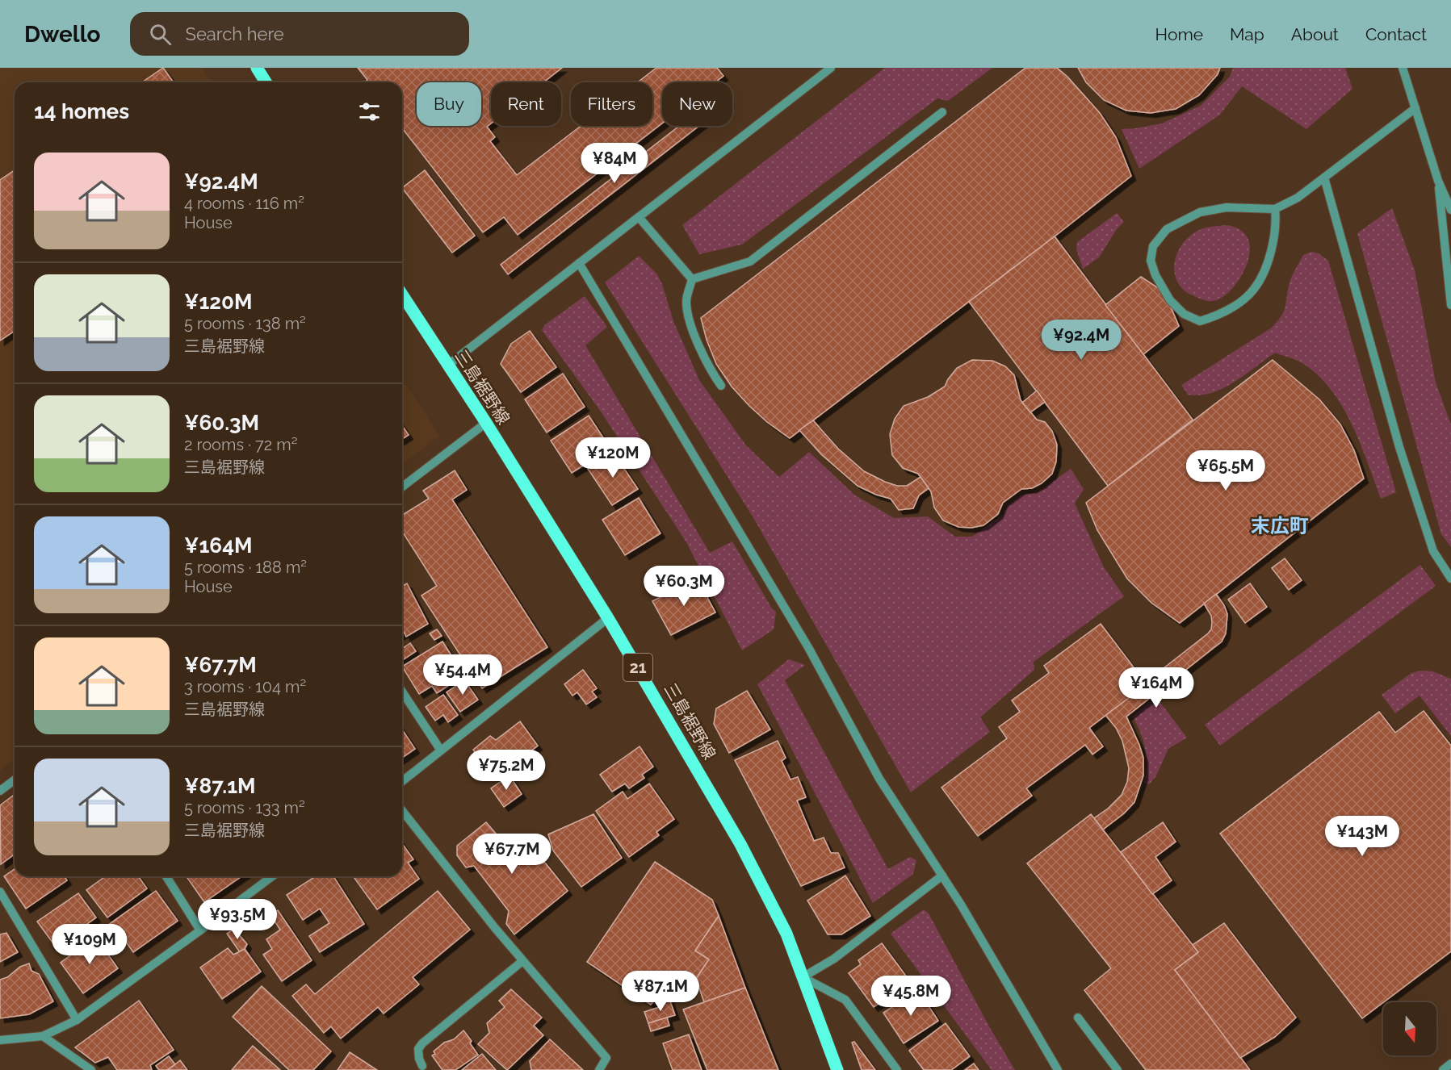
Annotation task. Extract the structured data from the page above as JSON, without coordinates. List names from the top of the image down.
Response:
{
  "streets": {
    "main road": ["三島裾野線", "21"]
  },
  "districts": ["末広町"],
  "north": "bottom",
  "page": {
    "header": "Dwello",
    "search": "Search here",
    "nav": [
      "Home",
      "Map",
      "About",
      "Contact"
    ],
    "chip": [
      "Buy",
      "Rent",
      "Filters",
      "New"
    ],
    "heading": "14 homes",
    "list": [
      {
        "name": "¥92.4M",
        "note": "4 rooms · 116 m² · House"
      },
      {
        "name": "¥120M",
        "note": "5 rooms · 138 m² · 三島裾野線"
      },
      {
        "name": "¥60.3M",
        "note": "2 rooms · 72 m² · 三島裾野線"
      },
      {
        "name": "¥164M",
        "note": "5 rooms · 188 m² · House"
      },
      {
        "name": "¥67.7M",
        "note": "3 rooms · 104 m² · 三島裾野線"
      },
      {
        "name": "¥87.1M",
        "note": "5 rooms · 133 m² · 三島裾野線"
      }
    ],
    "price": [
      "¥84M",
      "¥92.4M",
      "¥120M",
      "¥65.5M",
      "¥60.3M",
      "¥54.4M",
      "¥164M",
      "¥75.2M",
      "¥143M",
      "¥67.7M",
      "¥93.5M",
      "¥109M",
      "¥87.1M",
      "¥45.8M"
    ]
  }
}
